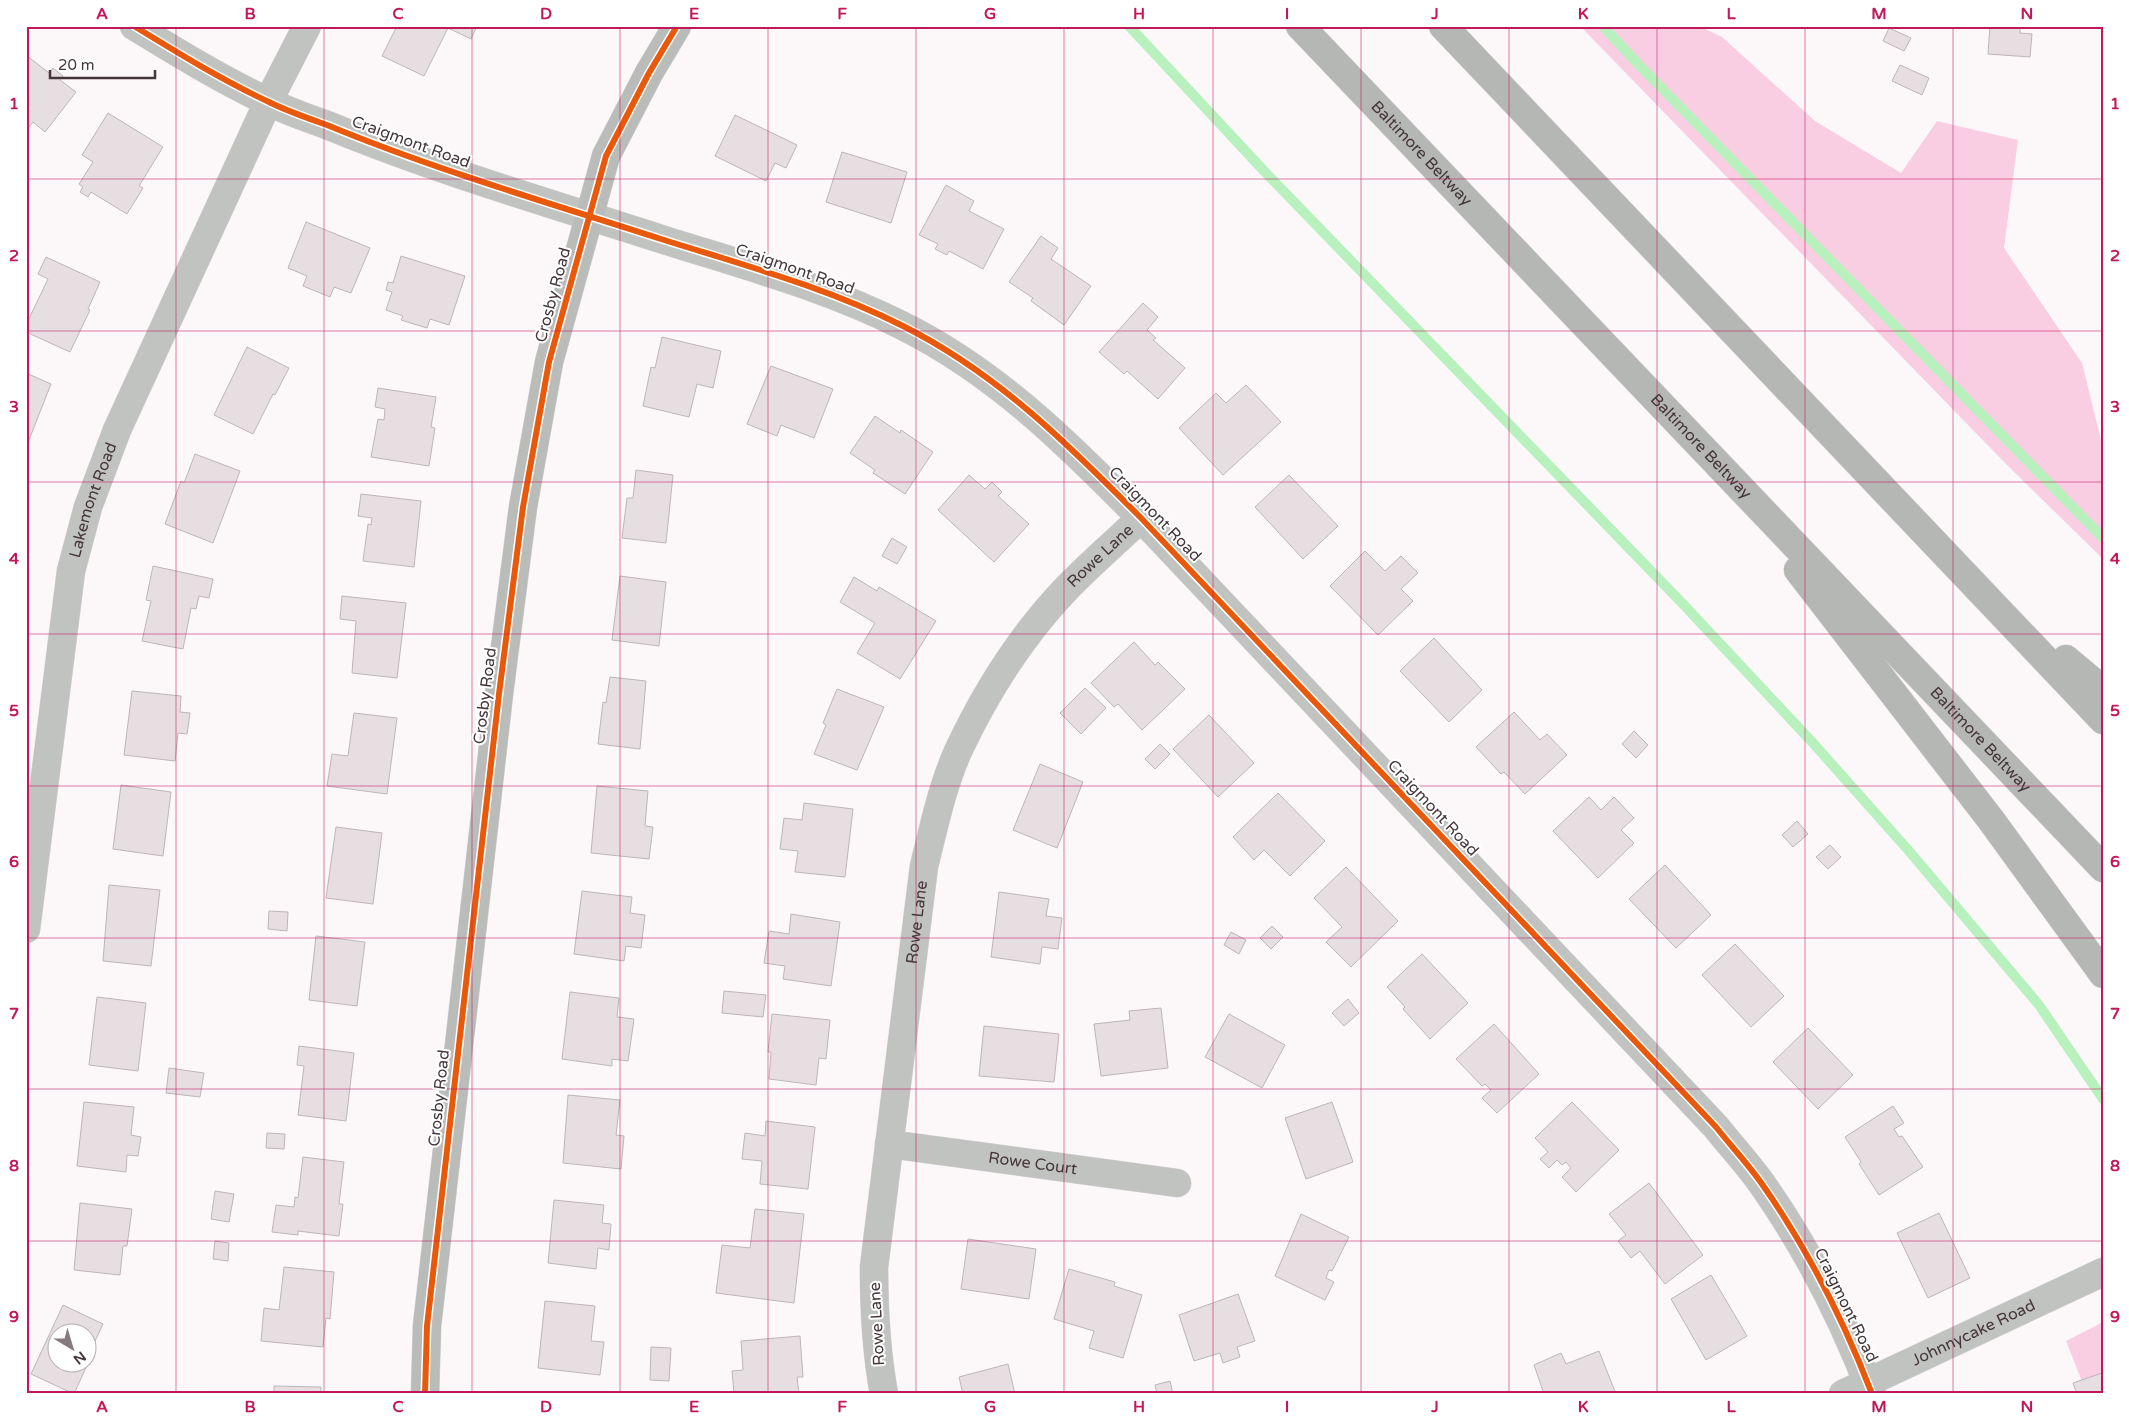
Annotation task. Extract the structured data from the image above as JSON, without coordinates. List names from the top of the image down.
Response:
{
  "streets": {
    "highway": ["Baltimore Beltway"],
    "main road": ["Crosby Road"],
    "street": [
      "Craigmont Road",
      "Lakemont Road",
      "Rowe Lane",
      "Rowe Court",
      "Johnnycake Road"
    ]
  },
  "crossings": [
    ["Craigmont Road", "Crosby Road"],
    ["Craigmont Road", "Lakemont Road"],
    ["Craigmont Road", "Rowe Lane"],
    ["Craigmont Road", "Johnnycake Road"],
    ["Rowe Lane", "Rowe Court"]
  ],
  "scale_bar": "20 m",
  "north": "bottom right",
  "grid": {
    "columns": [
      "A",
      "B",
      "C",
      "D",
      "E",
      "F",
      "G",
      "H",
      "I",
      "J",
      "K",
      "L",
      "M",
      "N"
    ],
    "rows": [
      "1",
      "2",
      "3",
      "4",
      "5",
      "6",
      "7",
      "8",
      "9"
    ]
  }
}
